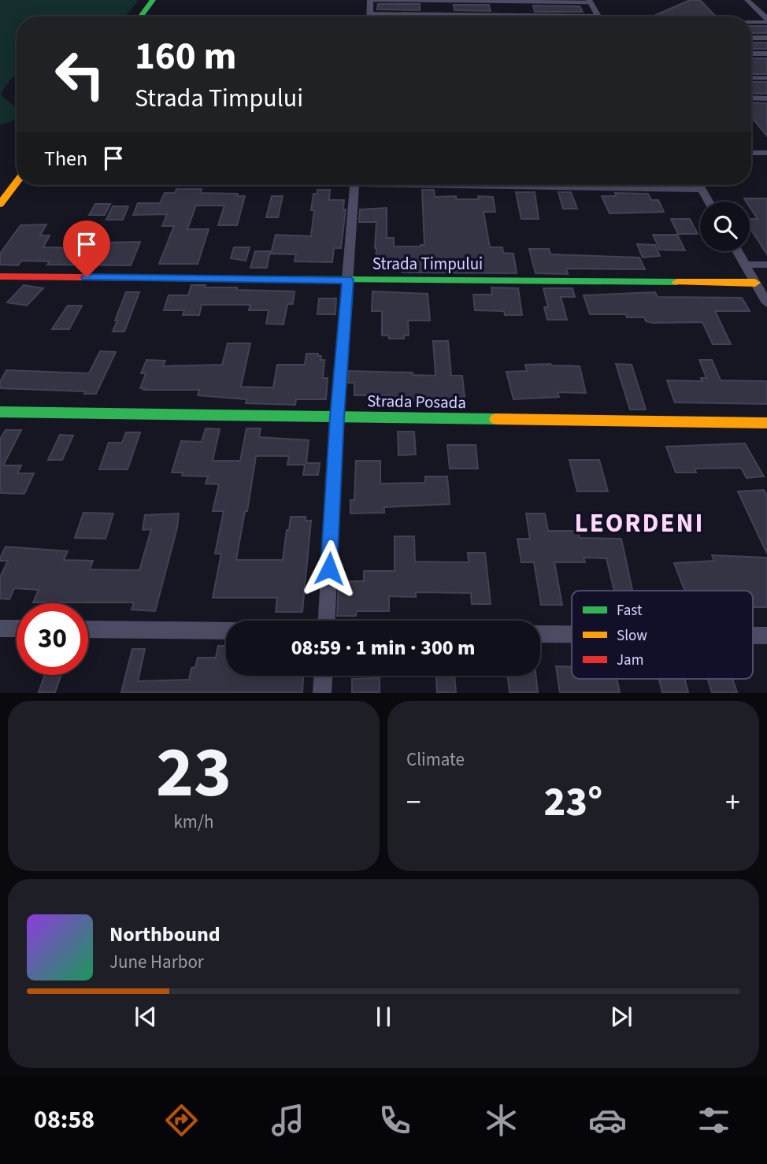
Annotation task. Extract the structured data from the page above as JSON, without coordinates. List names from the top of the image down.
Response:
{
  "streets": {
    "street": ["Strada Timpului", "Strada Posada"]
  },
  "districts": ["LEORDENI"],
  "legend": ["Fast", "Slow", "Jam"],
  "page": {
    "turn": ["160 m", "Strada Timpului"],
    "then": "Then",
    "limit": "30",
    "trip": "08:59 · 1 min · 300 m",
    "tile": [
      ["23", "km/h"],
      "Climate"
    ],
    "heat": ["−", "23°", "+"],
    "song": ["Northbound", "June Harbor"],
    "tabs": "08:58"
  }
}
